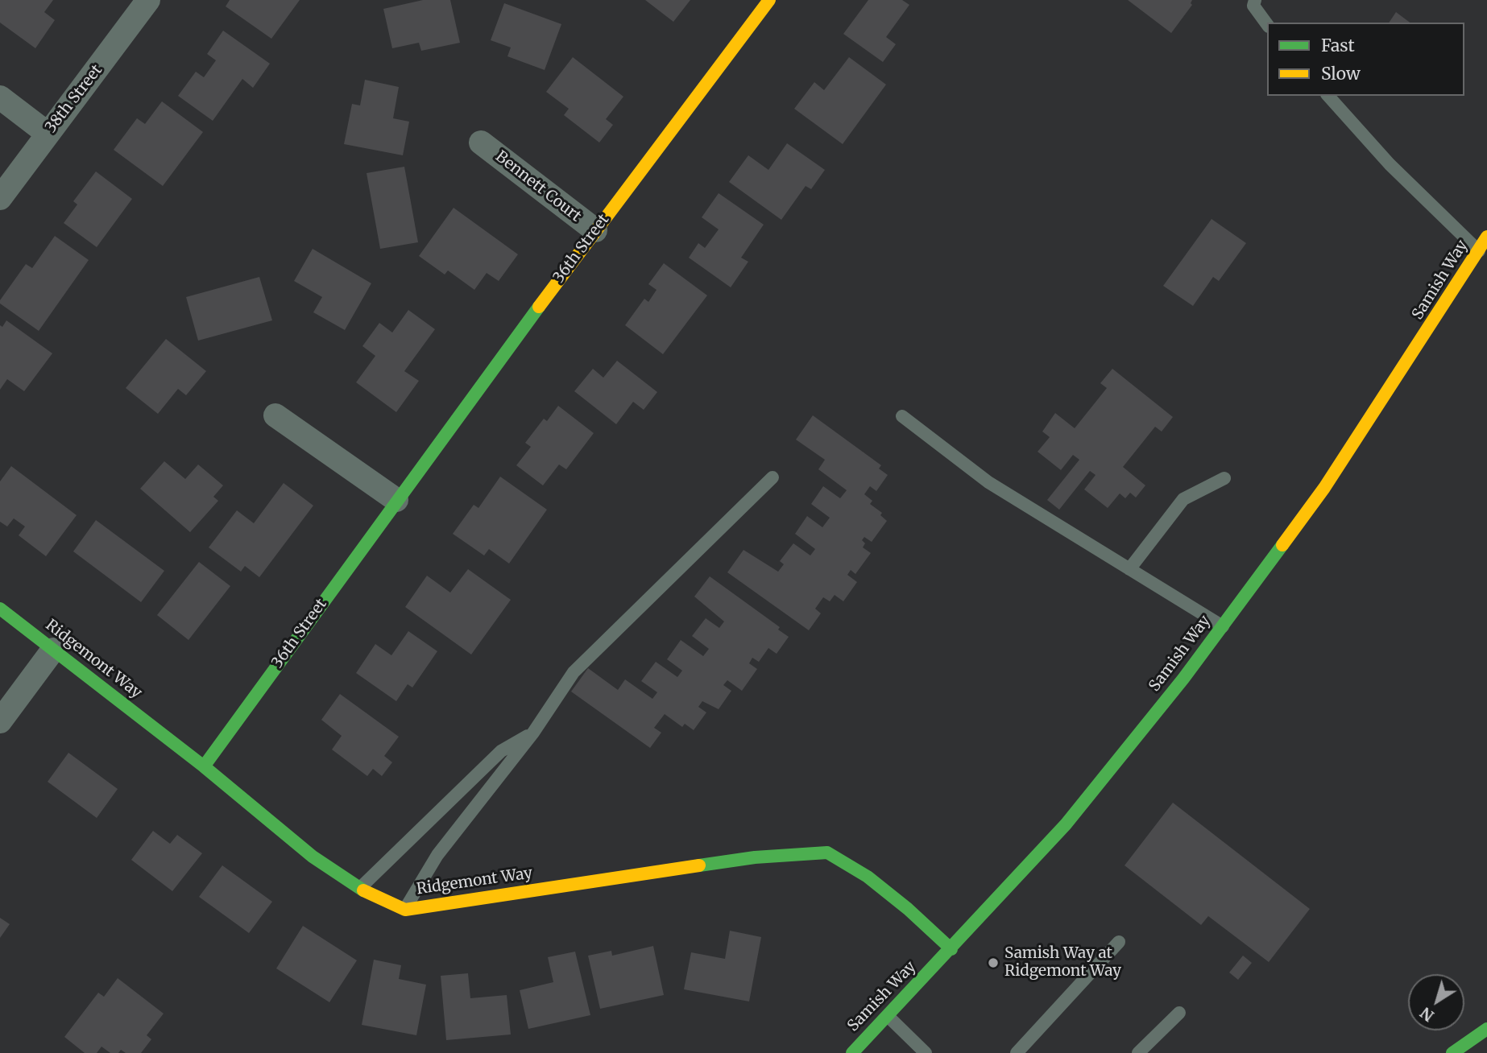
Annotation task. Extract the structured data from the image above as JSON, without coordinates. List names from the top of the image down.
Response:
{
  "streets": {
    "main road": ["36th Street", "Samish Way", "Ridgemont Way"],
    "street": ["38th Street", "Bennett Court"]
  },
  "crossings": [
    ["Bennett Court", "36th Street"],
    ["36th Street", "Ridgemont Way"],
    ["Samish Way", "Ridgemont Way"]
  ],
  "places": ["Samish Way at Ridgemont Way"],
  "legend": ["Fast", "Slow"],
  "north": "bottom left"
}
